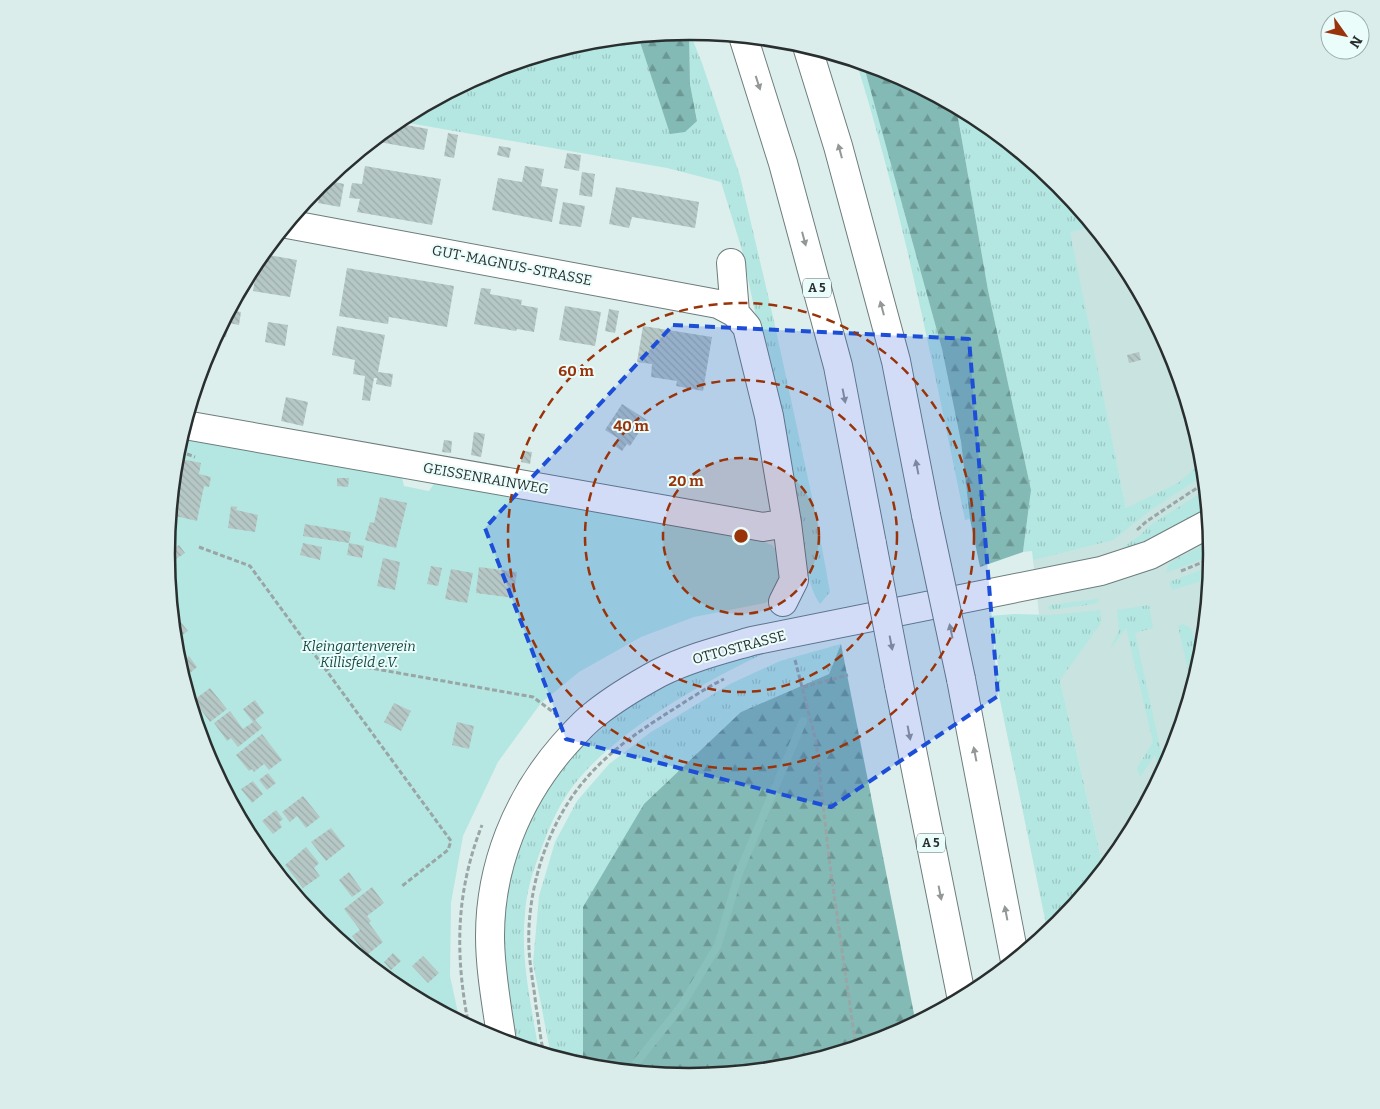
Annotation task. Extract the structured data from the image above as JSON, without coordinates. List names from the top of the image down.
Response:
{
  "streets": {
    "main road": [
      "GUT-MAGNUS-STRASSE",
      "A 5",
      "GEISSENRAINWEG",
      "OTTOSTRASSE"
    ]
  },
  "parks": ["Kleingartenverein Killisfeld e.V."],
  "north": "bottom right",
  "rings": ["60 m", "40 m", "20 m"]
}
